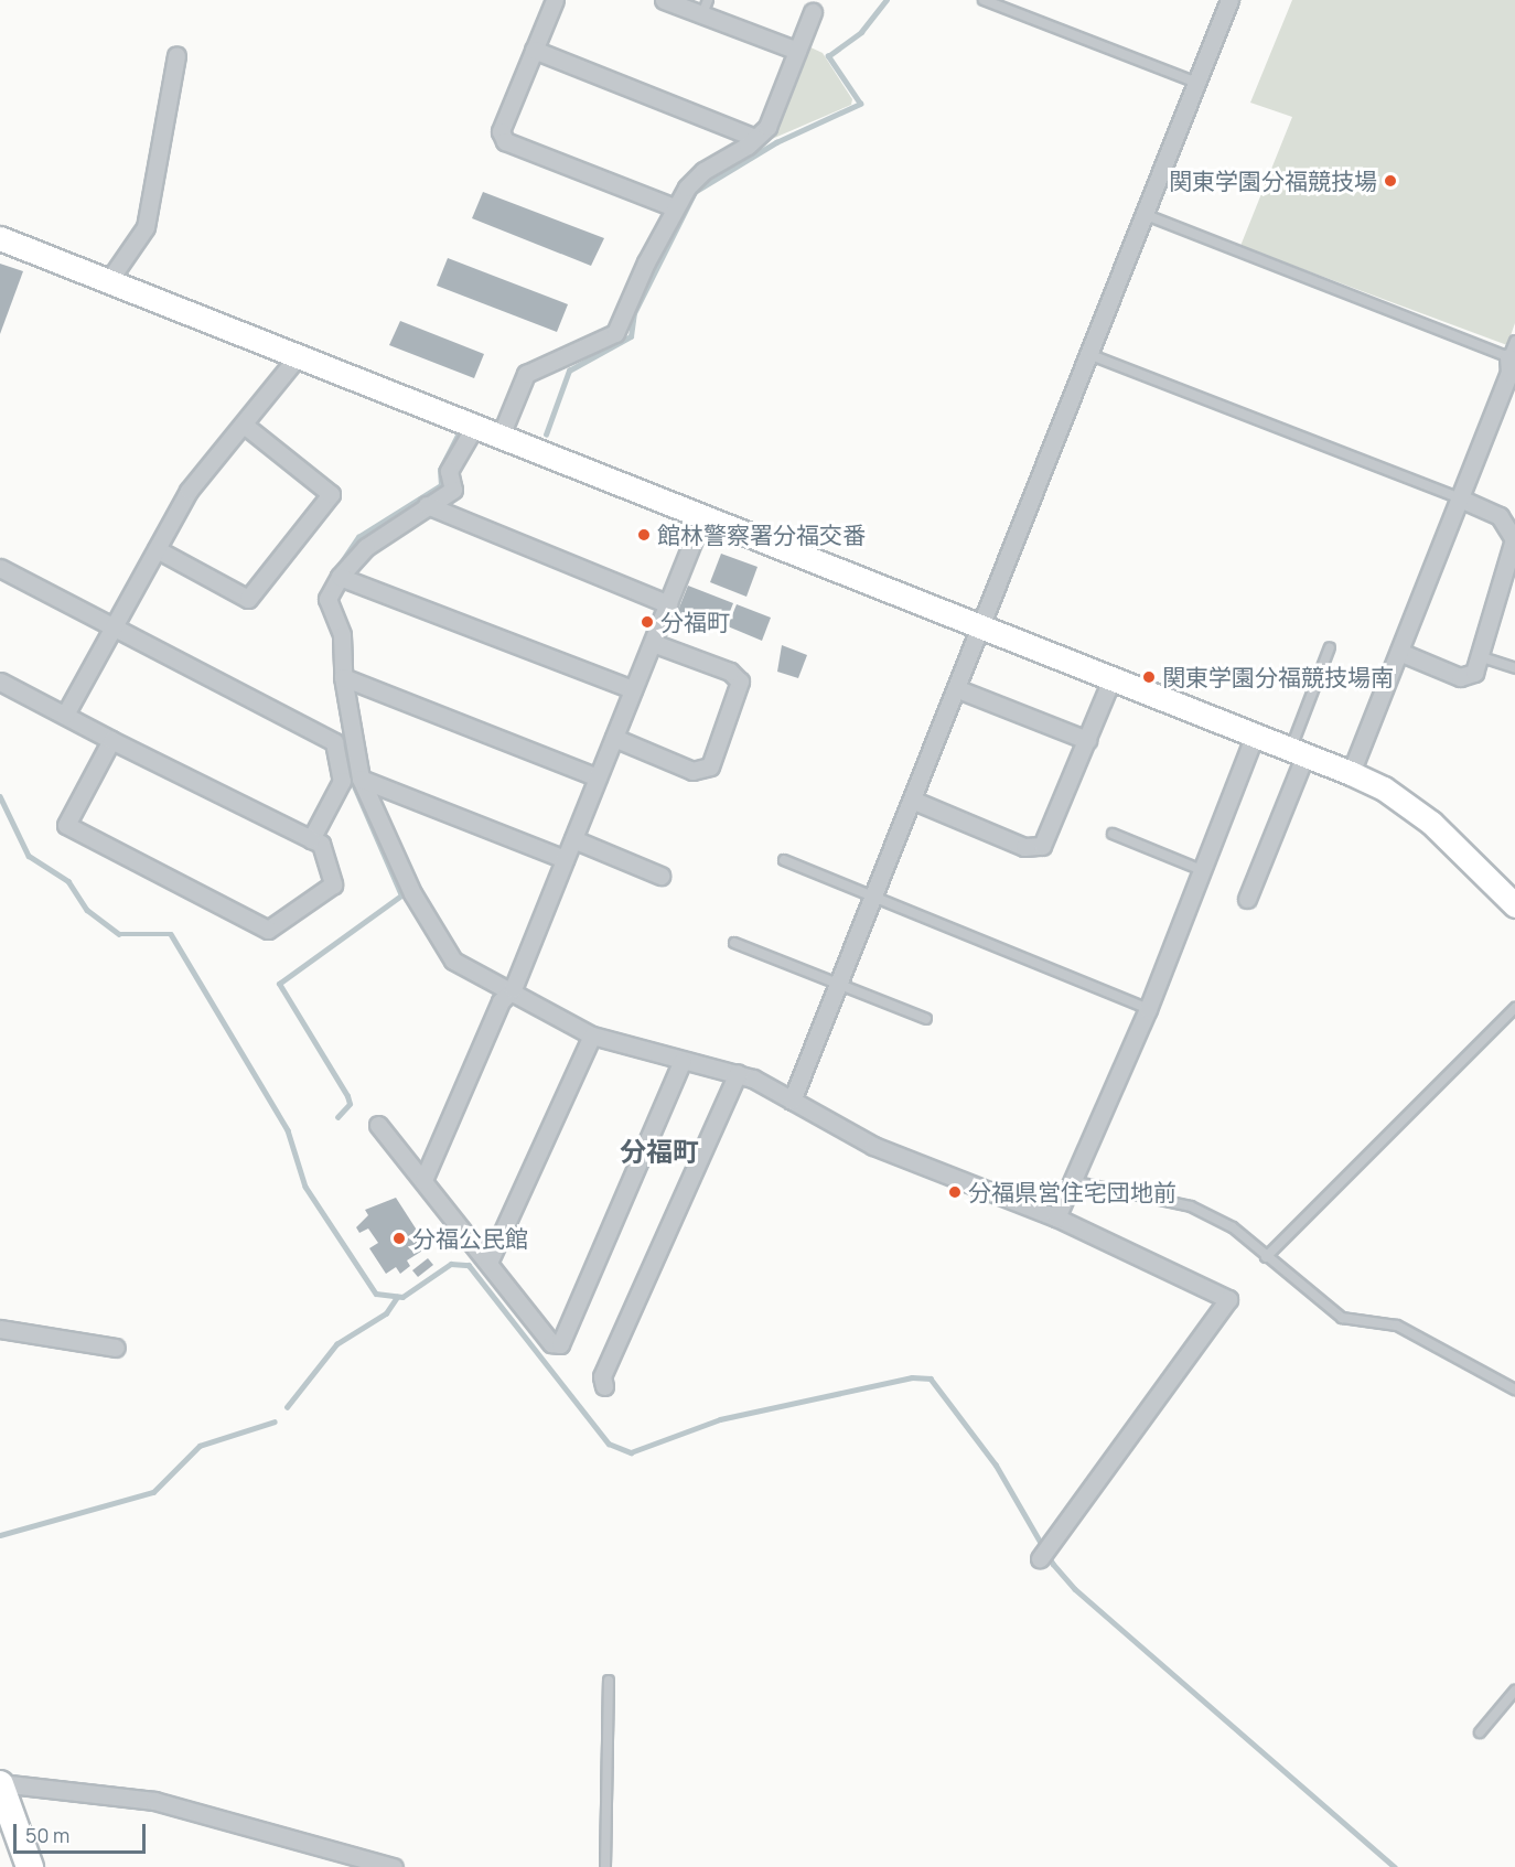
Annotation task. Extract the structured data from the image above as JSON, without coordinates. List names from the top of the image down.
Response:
{
  "districts": ["分福町"],
  "places": [
    "関東学園分福競技場",
    "館林警察署分福交番",
    "分福町",
    "関東学園分福競技場南",
    "分福県営住宅団地前",
    "分福公民館"
  ],
  "scale_bar": "50 m"
}
